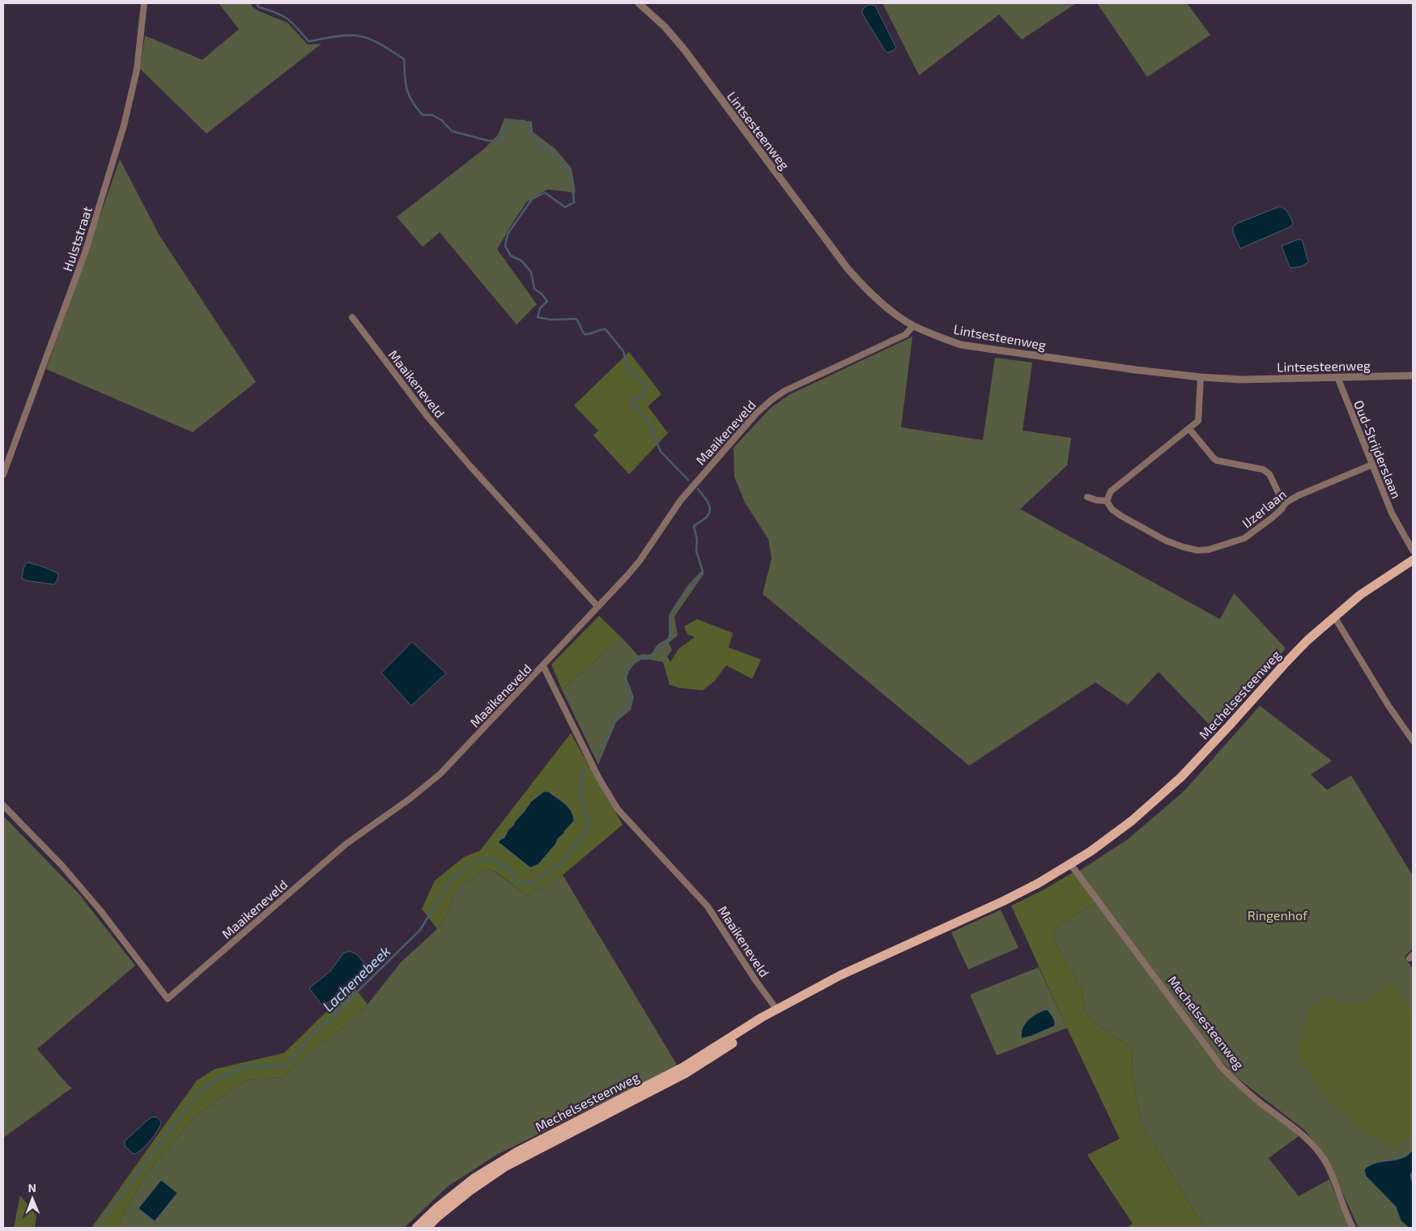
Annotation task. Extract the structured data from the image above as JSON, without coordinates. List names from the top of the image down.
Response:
{
  "streets": {
    "main road": ["Mechelsesteenweg"],
    "street": [
      "Lintsesteenweg",
      "Hulststraat",
      "Maaikeneveld",
      "Oud-Strijderslaan",
      "IJzerlaan"
    ]
  },
  "crossings": [
    ["Lintsesteenweg", "Maaikeneveld"],
    ["Lintsesteenweg", "Oud-Strijderslaan"],
    ["Maaikeneveld", "Mechelsesteenweg"],
    ["Oud-Strijderslaan", "IJzerlaan"]
  ],
  "water": ["Lachenebeek"],
  "parks": ["Ringenhof"],
  "north": "top"
}
